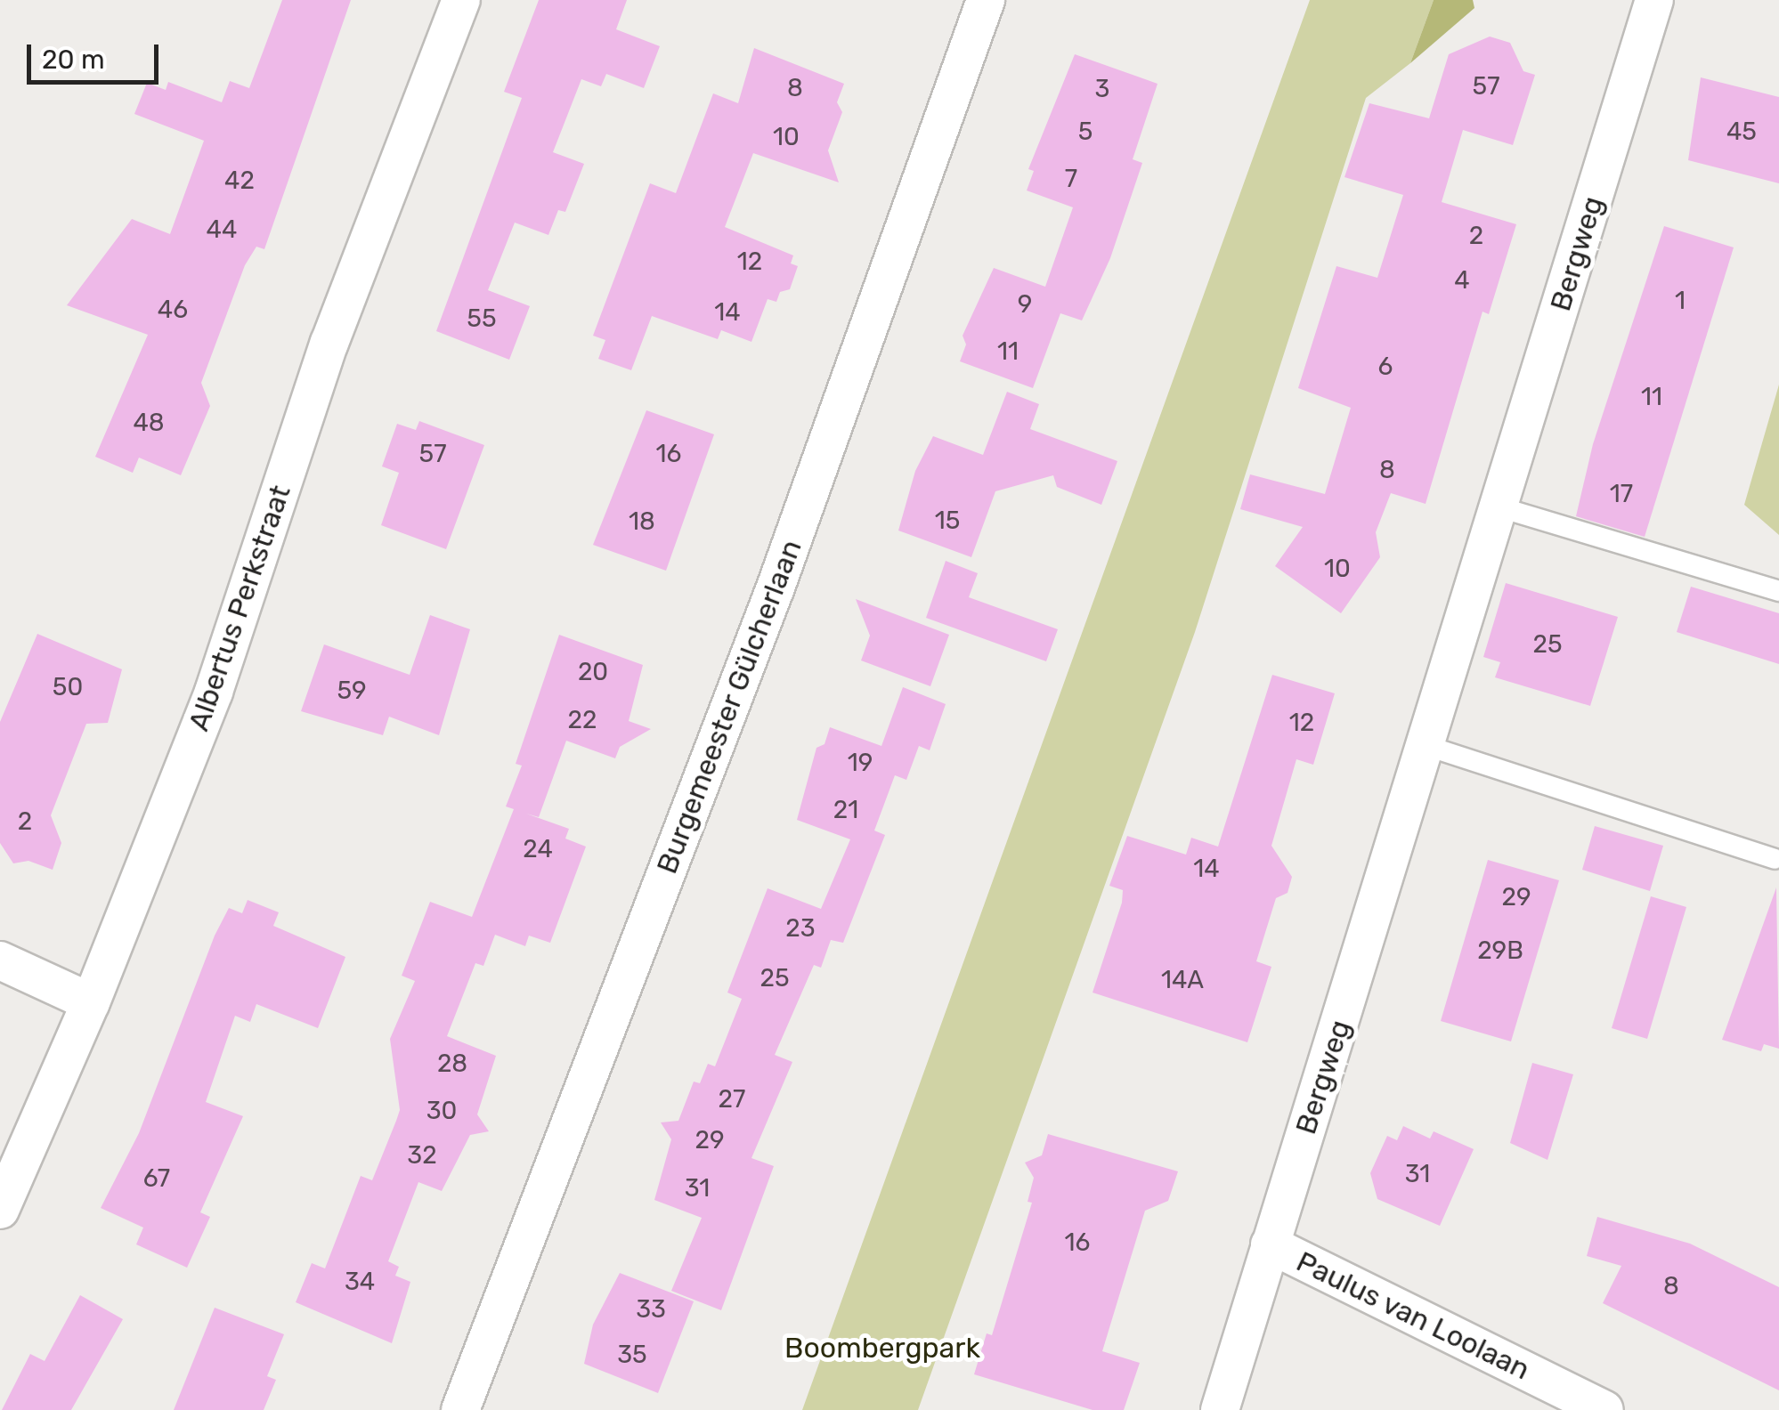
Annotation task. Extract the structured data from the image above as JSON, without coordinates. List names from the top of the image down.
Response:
{
  "streets": {
    "street": [
      "Bergweg",
      "Albertus Perkstraat",
      "Burgemeester Gülcherlaan",
      "Paulus van Loolaan"
    ]
  },
  "crossings": [
    ["Bergweg", "Paulus van Loolaan"]
  ],
  "parks": ["Boombergpark"],
  "house_numbers": [
    "57",
    "8",
    "3",
    "5",
    "45",
    "10",
    "7",
    "42",
    "44",
    "2",
    "12",
    "4",
    "1",
    "9",
    "46",
    "14",
    "55",
    "11",
    "6",
    "11",
    "48",
    "57",
    "16",
    "8",
    "17",
    "15",
    "18",
    "10",
    "25",
    "20",
    "50",
    "59",
    "22",
    "12",
    "19",
    "21",
    "2",
    "24",
    "14",
    "29",
    "23",
    "29B",
    "25",
    "14A",
    "28",
    "27",
    "30",
    "29",
    "32",
    "31",
    "67",
    "31",
    "16",
    "34",
    "8",
    "33",
    "35"
  ],
  "scale_bar": "20 m"
}
